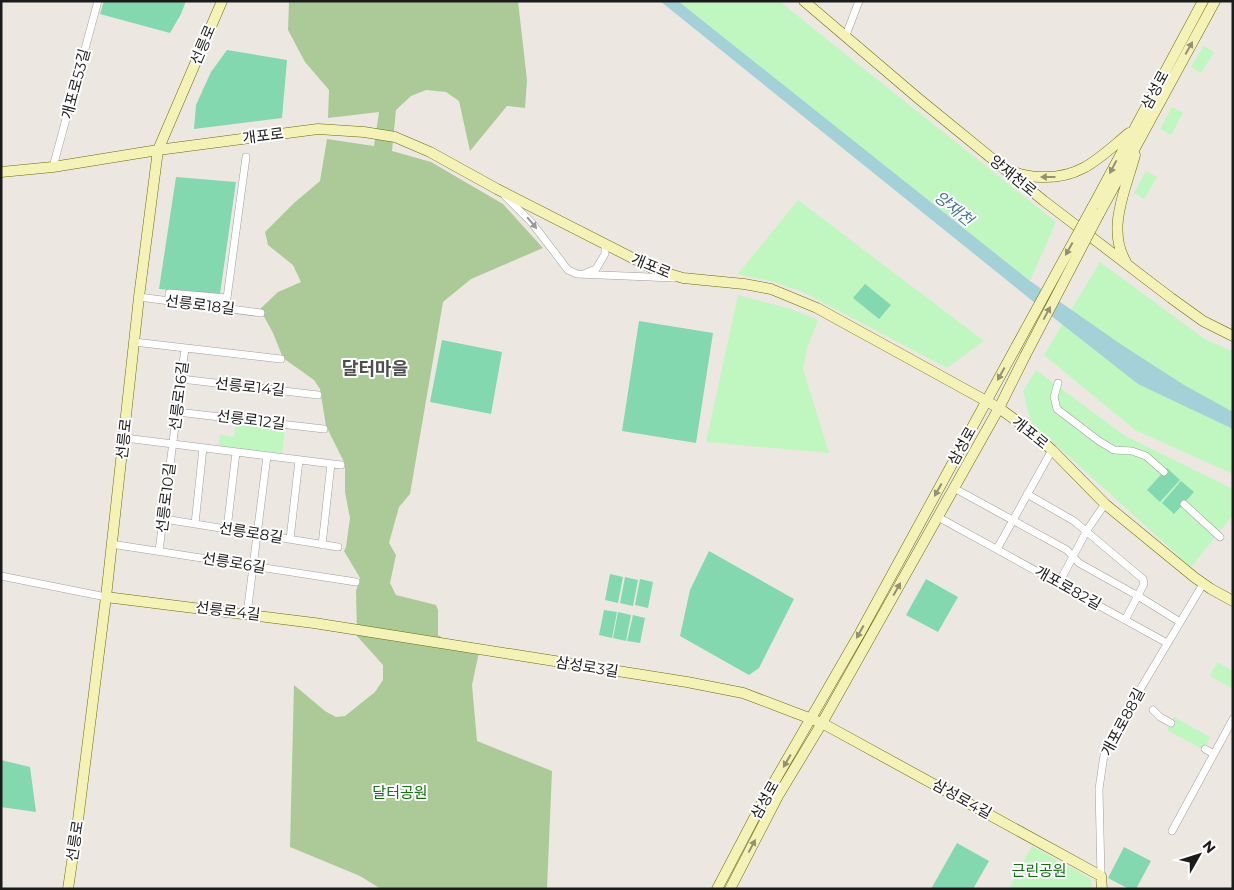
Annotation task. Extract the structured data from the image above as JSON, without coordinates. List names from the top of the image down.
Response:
{
  "streets": {
    "street": [
      "선릉로",
      "개포로53길",
      "삼성로",
      "개포로",
      "양재천로",
      "선릉로18길",
      "선릉로14길",
      "선릉로16길",
      "선릉로12길",
      "선릉로10길",
      "선릉로8길",
      "선릉로6길",
      "개포로82길",
      "선릉로4길",
      "삼성로3길",
      "개포로88길",
      "삼성로4길"
    ]
  },
  "crossings": [
    ["선릉로", "개포로"],
    ["선릉로", "선릉로18길"],
    ["선릉로", "선릉로16길"],
    ["선릉로", "선릉로10길"],
    ["선릉로", "선릉로6길"],
    ["선릉로", "선릉로4길"],
    ["개포로53길", "개포로"],
    ["삼성로", "개포로"],
    ["삼성로", "개포로82길"],
    ["삼성로", "삼성로3길"],
    ["삼성로", "삼성로4길"],
    ["개포로", "개포로88길"],
    ["선릉로14길", "선릉로16길"],
    ["선릉로16길", "선릉로12길"],
    ["선릉로16길", "선릉로10길"],
    ["선릉로10길", "선릉로8길"],
    ["선릉로10길", "선릉로6길"],
    ["개포로82길", "개포로88길"],
    ["선릉로4길", "삼성로3길"],
    ["삼성로3길", "삼성로4길"],
    ["개포로88길", "삼성로4길"]
  ],
  "districts": ["달터마을"],
  "water": ["양재천"],
  "parks": ["달터공원", "근린공원"],
  "north": "top right"
}
